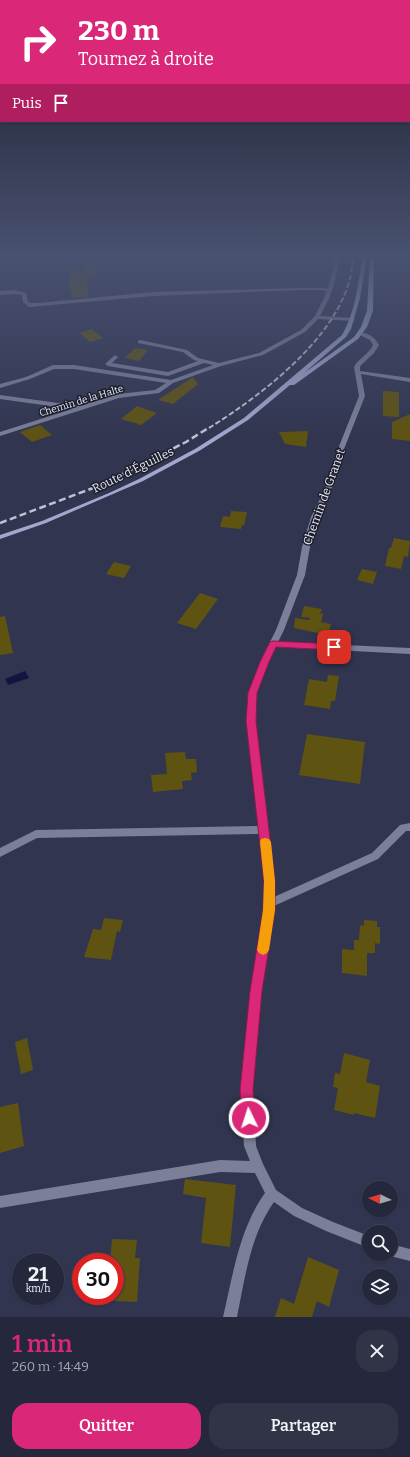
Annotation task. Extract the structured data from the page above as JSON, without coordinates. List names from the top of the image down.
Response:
{
  "streets": {
    "street": ["Chemin de la Halte", "Route d'Éguilles", "Chemin de Granet"]
  },
  "north": "left",
  "page": {
    "turn": ["230 m", "Tournez à droite"],
    "then": "Puis",
    "speed": "21 km/h",
    "limit": "30",
    "heading": ["1 min", "260 m · 14:49"],
    "buttons": ["Quitter", "Partager"]
  }
}
